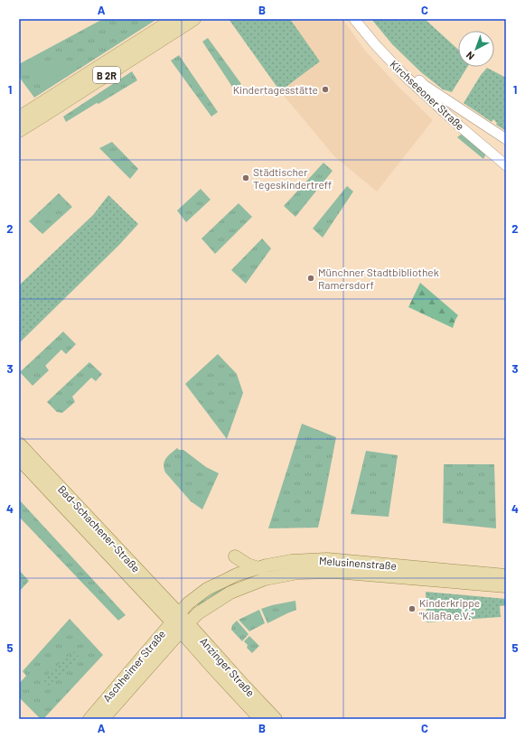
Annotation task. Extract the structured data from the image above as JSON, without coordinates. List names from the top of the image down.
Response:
{
  "streets": {
    "main road": [
      "B 2R",
      "Bad-Schachener-Straße",
      "Melusinenstraße",
      "Aschheimer Straße",
      "Anzinger Straße"
    ],
    "street": ["Kirchseeoner Straße"]
  },
  "crossings": [
    ["Bad-Schachener-Straße", "Melusinenstraße"],
    ["Bad-Schachener-Straße", "Aschheimer Straße"],
    ["Bad-Schachener-Straße", "Anzinger Straße"],
    ["Melusinenstraße", "Aschheimer Straße"],
    ["Melusinenstraße", "Anzinger Straße"],
    ["Aschheimer Straße", "Anzinger Straße"]
  ],
  "places": [
    "Kindertagesstätte",
    "Städtischer Tegeskindertreff",
    "Münchner Stadtbibliothek Ramersdorf",
    "Kinderkrippe \"KilaRa e.V.\""
  ],
  "north": "bottom left",
  "grid": {
    "columns": ["A", "B", "C"],
    "rows": [
      "1",
      "2",
      "3",
      "4",
      "5"
    ]
  }
}
